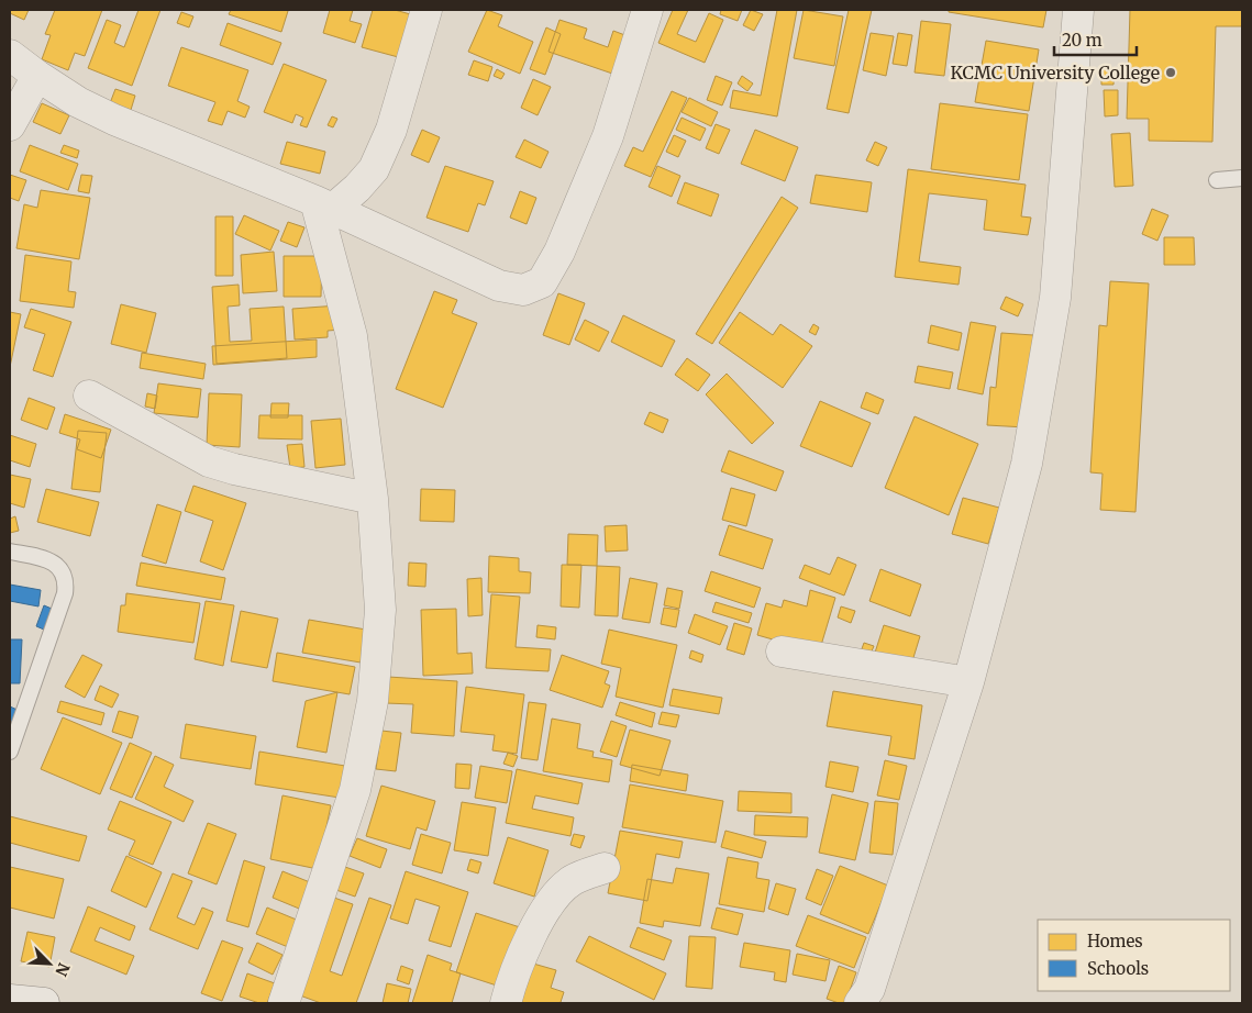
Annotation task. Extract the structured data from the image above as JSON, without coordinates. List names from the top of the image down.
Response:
{
  "places": ["KCMC University College"],
  "legend": ["Homes", "Schools"],
  "scale_bar": "20 m",
  "north": "bottom right"
}
